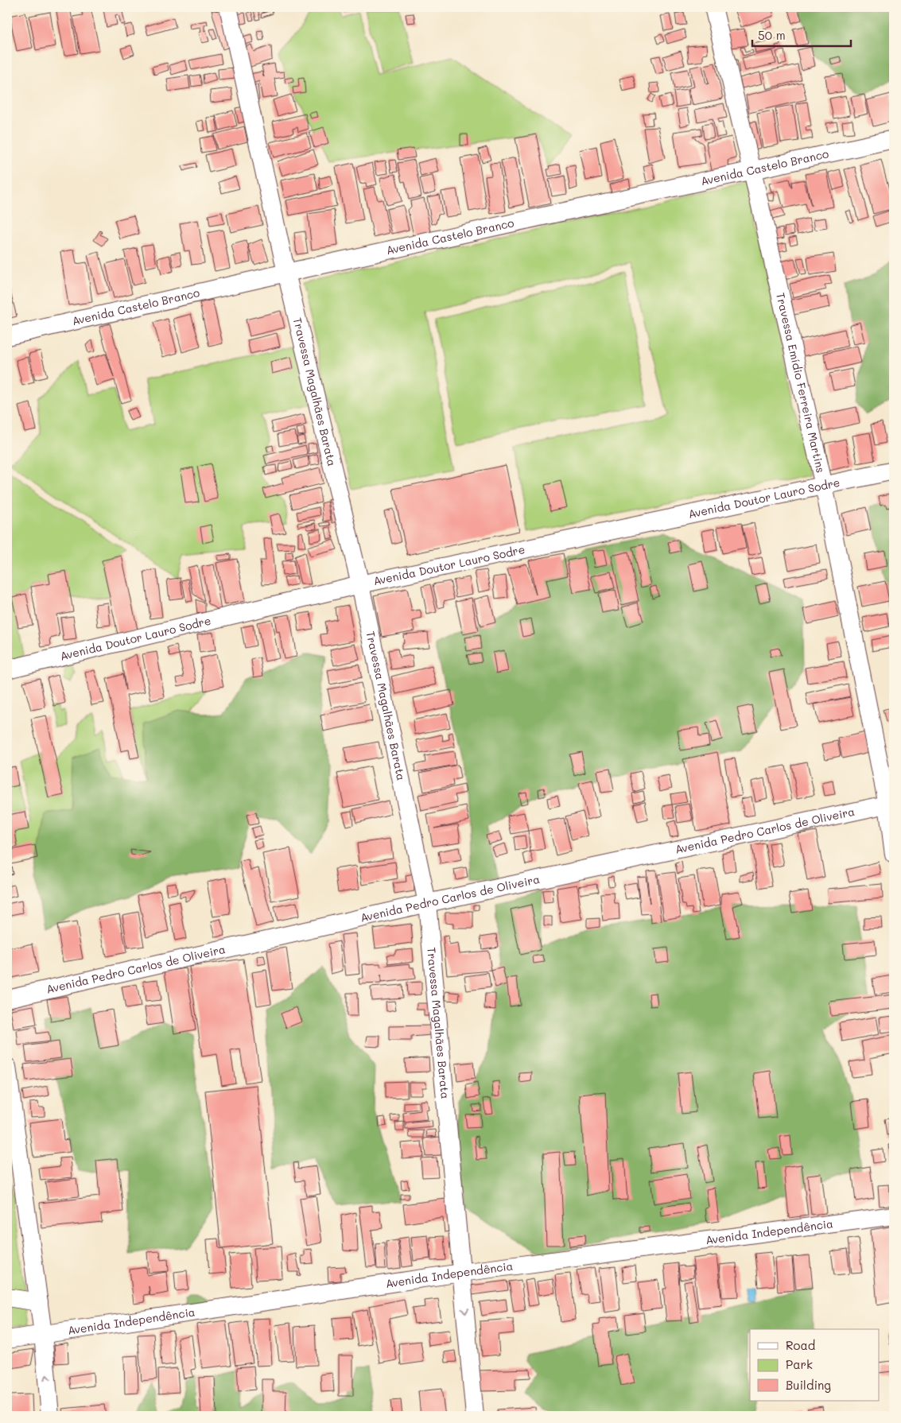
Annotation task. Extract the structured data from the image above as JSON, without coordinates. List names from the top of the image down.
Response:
{
  "streets": {
    "street": [
      "Avenida Castelo Branco",
      "Travessa Emídio Ferreira Martins",
      "Travessa Magalhães Barata",
      "Avenida Doutor Lauro Sodre",
      "Avenida Pedro Carlos de Oliveira",
      "Avenida Independência"
    ]
  },
  "crossings": [
    ["Avenida Castelo Branco", "Travessa Emídio Ferreira Martins"],
    ["Avenida Castelo Branco", "Travessa Magalhães Barata"],
    ["Travessa Emídio Ferreira Martins", "Avenida Doutor Lauro Sodre"],
    ["Travessa Emídio Ferreira Martins", "Avenida Pedro Carlos de Oliveira"],
    ["Travessa Magalhães Barata", "Avenida Doutor Lauro Sodre"],
    ["Travessa Magalhães Barata", "Avenida Pedro Carlos de Oliveira"],
    ["Travessa Magalhães Barata", "Avenida Independência"]
  ],
  "legend": ["Road", "Park", "Building"],
  "scale_bar": "50 m"
}
